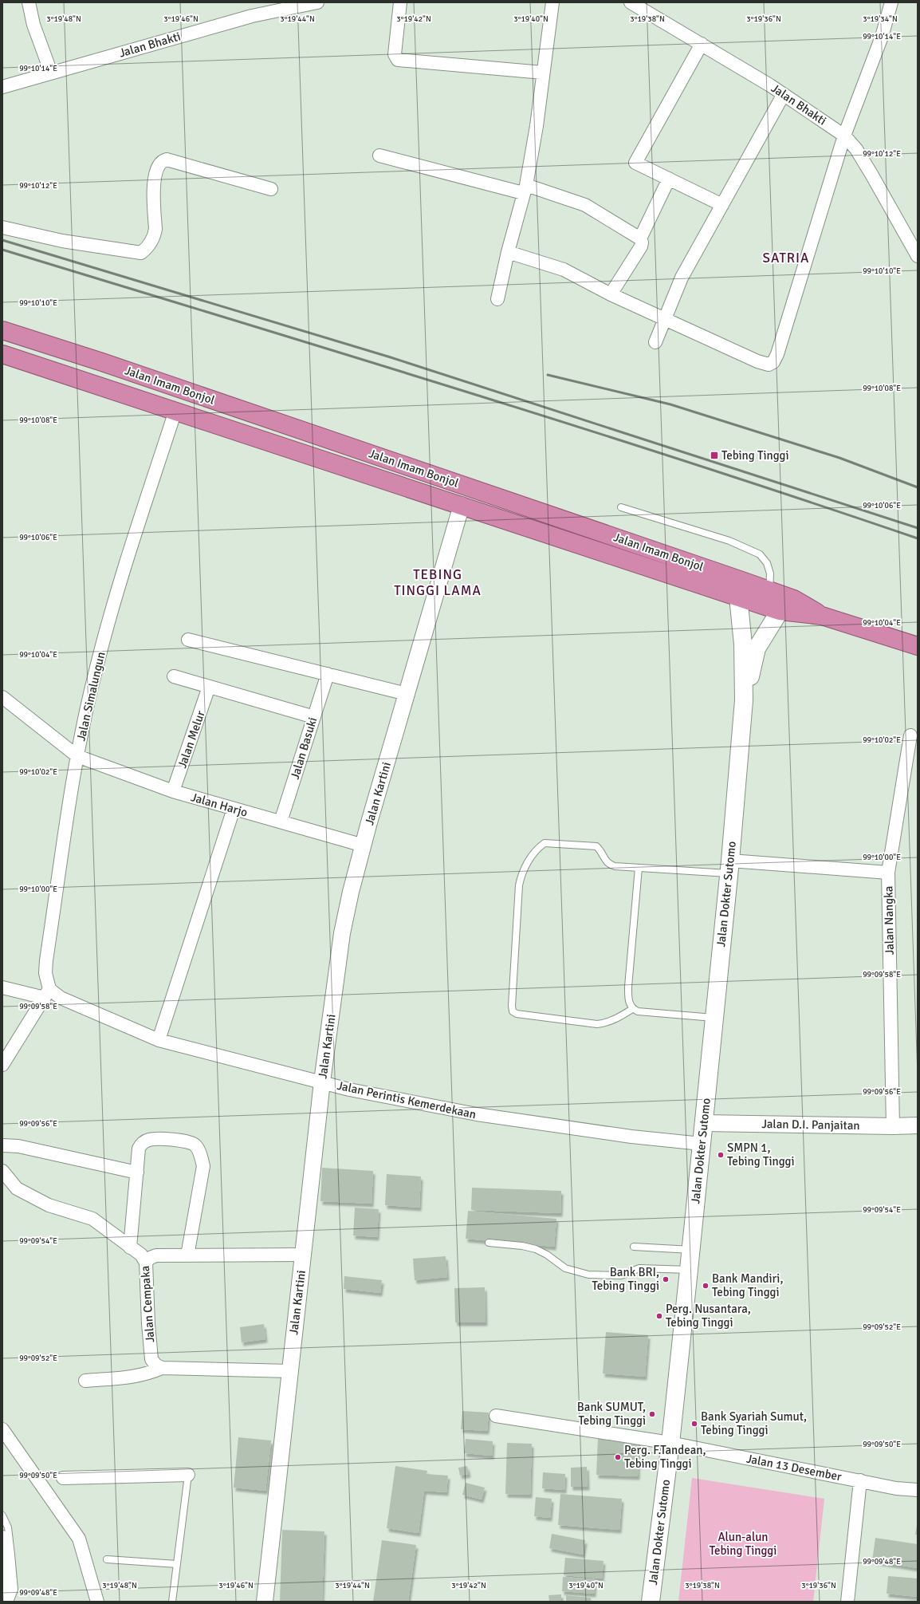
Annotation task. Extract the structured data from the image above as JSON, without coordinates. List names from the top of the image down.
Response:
{
  "streets": {
    "highway": ["Jalan Imam Bonjol"],
    "main road": ["Jalan Dokter Sutomo"],
    "street": [
      "Jalan Bhakti",
      "Jalan Simalungun",
      "Jalan Melur",
      "Jalan Basuki",
      "Jalan Kartini",
      "Jalan Harjo",
      "Jalan Nangka",
      "Jalan Perintis Kemerdekaan",
      "Jalan D.I. Panjaitan",
      "Jalan Cempaka",
      "Jalan 13 Desember"
    ]
  },
  "crossings": [
    ["Jalan Imam Bonjol", "Jalan Simalungun"],
    ["Jalan Imam Bonjol", "Jalan Kartini"],
    ["Jalan Imam Bonjol", "Jalan Dokter Sutomo"],
    ["Jalan Simalungun", "Jalan Harjo"],
    ["Jalan Simalungun", "Jalan Perintis Kemerdekaan"],
    ["Jalan Melur", "Jalan Harjo"],
    ["Jalan Basuki", "Jalan Harjo"],
    ["Jalan Kartini", "Jalan Harjo"],
    ["Jalan Kartini", "Jalan Perintis Kemerdekaan"],
    ["Jalan Dokter Sutomo", "Jalan Nangka"],
    ["Jalan Dokter Sutomo", "Jalan Perintis Kemerdekaan"],
    ["Jalan Dokter Sutomo", "Jalan D.I. Panjaitan"],
    ["Jalan Dokter Sutomo", "Jalan 13 Desember"],
    ["Jalan Nangka", "Jalan D.I. Panjaitan"]
  ],
  "districts": ["SATRIA", "TEBING TINGGI LAMA"],
  "parks": ["Alun-alun Tebing Tinggi"],
  "places": {
    "transit": ["Tebing Tinggi"],
    "other": [
      "SMPN 1, Tebing Tinggi",
      "Bank BRI, Tebing Tinggi",
      "Bank Mandiri, Tebing Tinggi",
      "Perg. Nusantara, Tebing Tinggi",
      "Bank SUMUT, Tebing Tinggi",
      "Bank Syariah Sumut, Tebing Tinggi",
      "Perg. F.Tandean, Tebing Tinggi"
    ]
  },
  "coordinates": [
    "3°19'48\"N",
    "3°19'46\"N",
    "3°19'44\"N",
    "3°19'42\"N",
    "3°19'40\"N",
    "3°19'38\"N",
    "3°19'36\"N",
    "3°19'34\"N",
    "99°10'14\"E",
    "99°10'12\"E",
    "99°10'10\"E",
    "99°10'08\"E",
    "99°10'06\"E",
    "99°10'04\"E",
    "99°10'02\"E",
    "99°10'00\"E",
    "99°09'58\"E",
    "99°09'56\"E",
    "99°09'54\"E",
    "99°09'52\"E",
    "99°09'50\"E",
    "99°09'48\"E"
  ]
}
